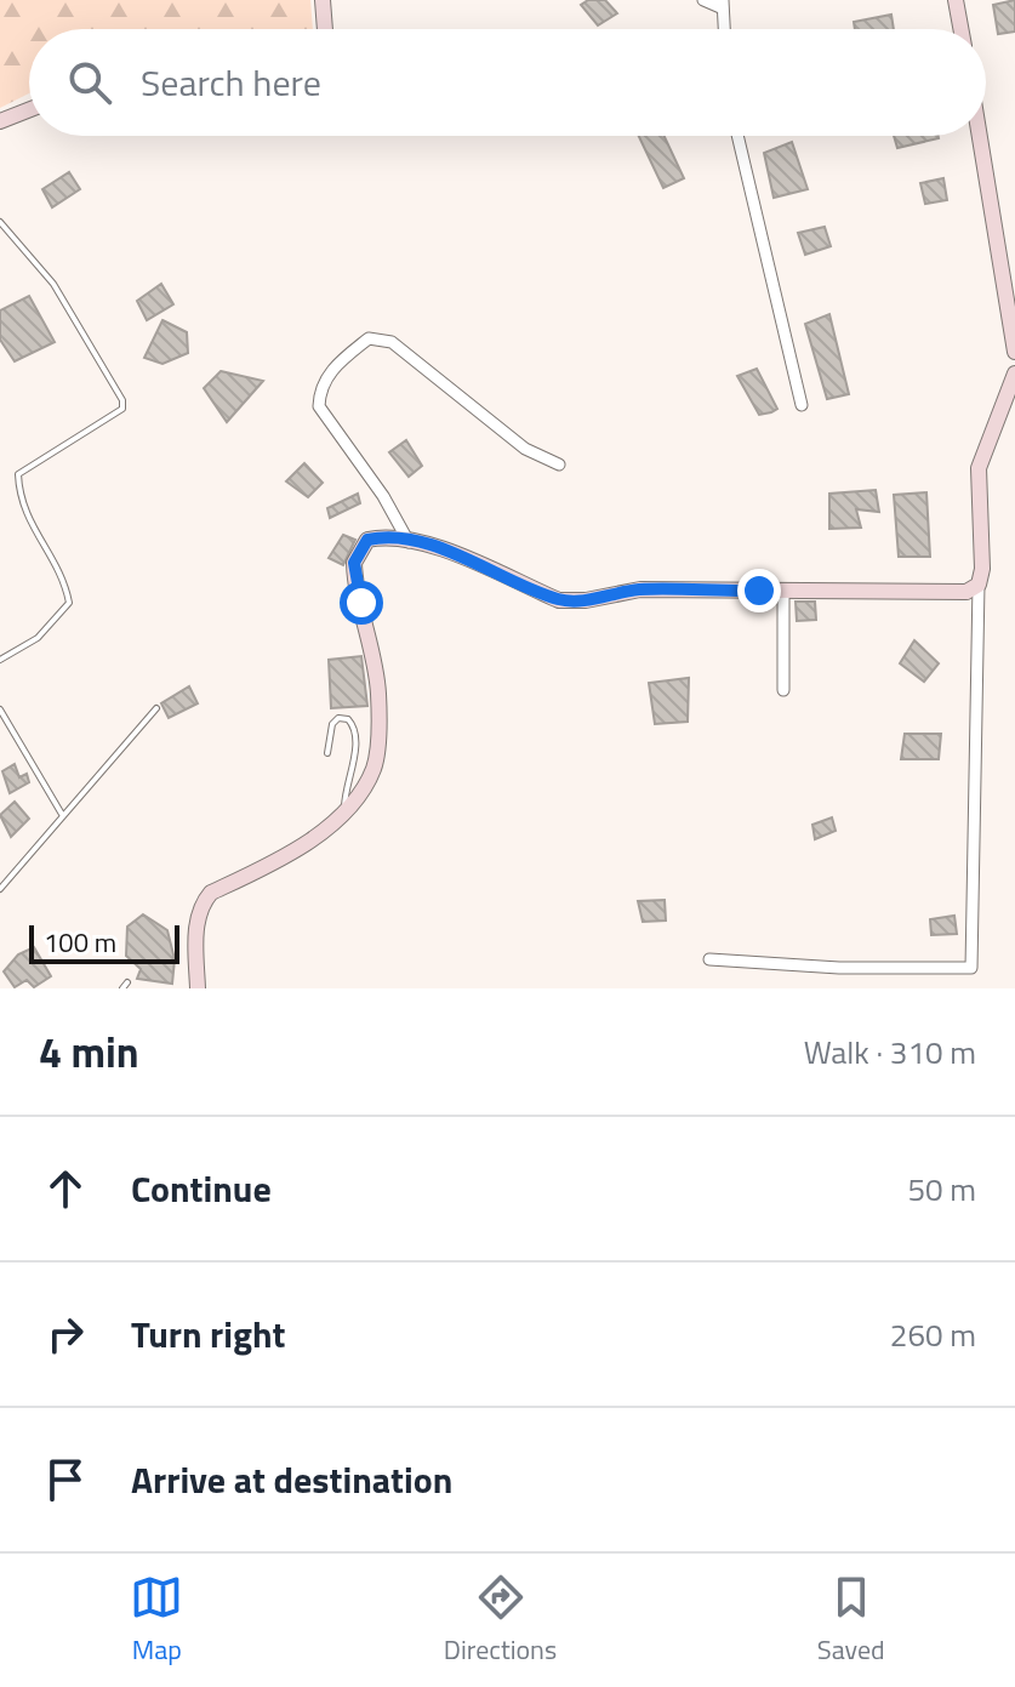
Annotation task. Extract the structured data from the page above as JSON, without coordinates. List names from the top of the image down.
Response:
{
  "scale_bar": "100 m",
  "page": {
    "search": "Search here",
    "scale": "100 m",
    "heading": ["4 min", "Walk · 310 m"],
    "list": [
      ["Continue", "50 m"],
      ["Turn right", "260 m"],
      "Arrive at destination"
    ],
    "nav": ["Map", "Directions", "Saved"]
  }
}
